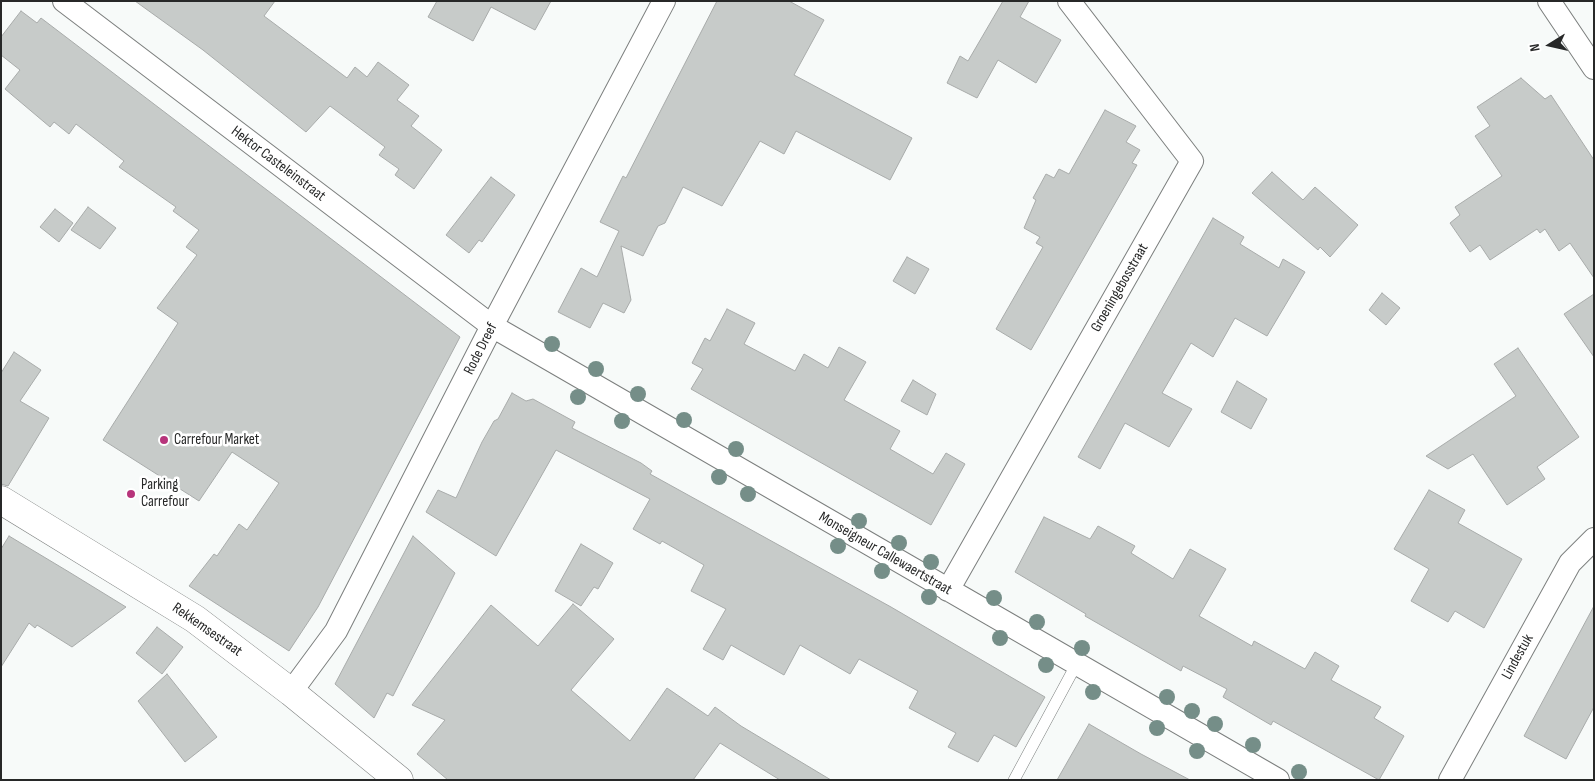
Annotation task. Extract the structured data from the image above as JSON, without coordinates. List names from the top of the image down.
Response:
{
  "streets": {
    "street": [
      "Hektor Casteleinstraat",
      "Groeningebosstraat",
      "Rode Dreef",
      "Monseigneur Callewaertstraat",
      "Rekkemsestraat",
      "Lindestuk"
    ]
  },
  "crossings": [
    ["Hektor Casteleinstraat", "Rode Dreef"],
    ["Hektor Casteleinstraat", "Monseigneur Callewaertstraat"],
    ["Groeningebosstraat", "Monseigneur Callewaertstraat"],
    ["Rode Dreef", "Monseigneur Callewaertstraat"],
    ["Rode Dreef", "Rekkemsestraat"]
  ],
  "places": ["Carrefour Market", "Parking Carrefour"],
  "north": "left"
}
